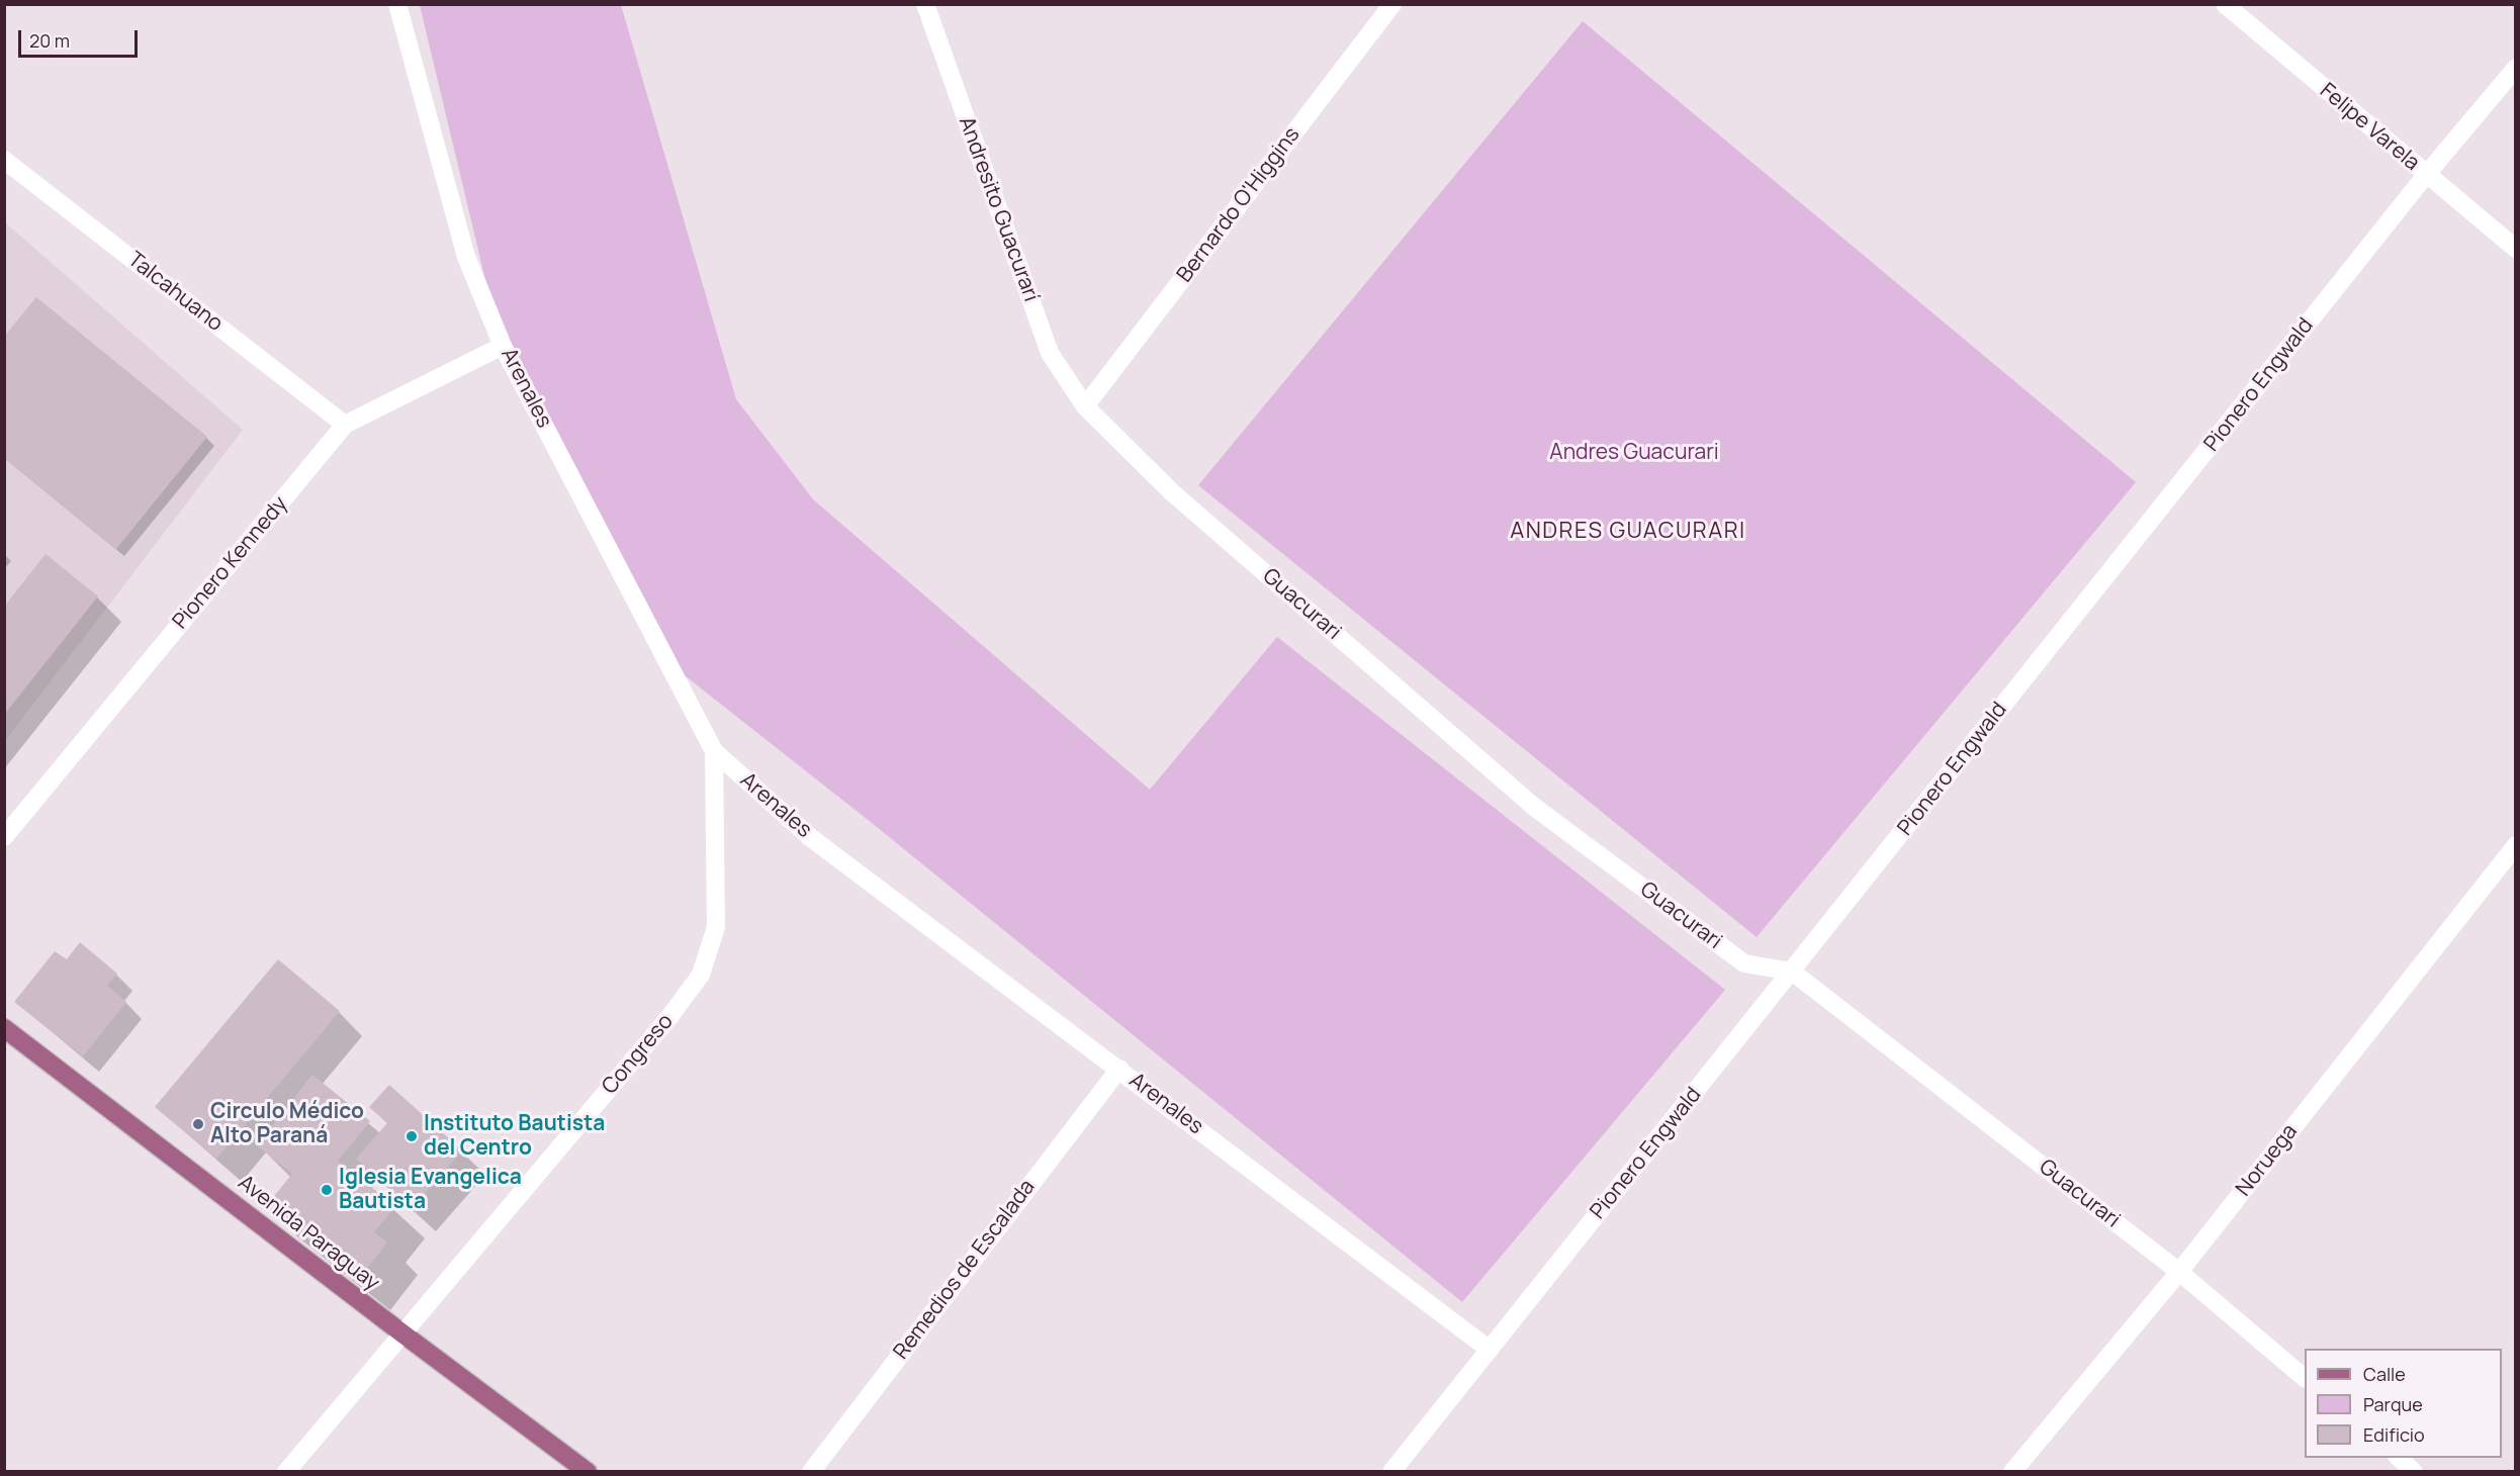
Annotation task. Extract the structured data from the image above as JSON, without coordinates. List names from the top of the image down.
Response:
{
  "streets": {
    "main road": ["Avenida Paraguay"],
    "street": [
      "Felipe Varela",
      "Bernardo O'Higgins",
      "Andresito Guacurarí",
      "Talcahuano",
      "Pionero Engwald",
      "Arenales",
      "Pionero Kennedy",
      "Guacurari",
      "Congreso",
      "Noruega",
      "Remedios de Escalada"
    ]
  },
  "crossings": [
    ["Felipe Varela", "Pionero Engwald"],
    ["Bernardo O'Higgins", "Andresito Guacurarí"],
    ["Bernardo O'Higgins", "Guacurari"],
    ["Andresito Guacurarí", "Guacurari"],
    ["Talcahuano", "Pionero Kennedy"],
    ["Pionero Engwald", "Arenales"],
    ["Pionero Engwald", "Guacurari"],
    ["Arenales", "Pionero Kennedy"],
    ["Arenales", "Congreso"],
    ["Arenales", "Remedios de Escalada"],
    ["Guacurari", "Noruega"],
    ["Congreso", "Avenida Paraguay"]
  ],
  "districts": ["ANDRES GUACURARI"],
  "parks": ["Andres Guacurari"],
  "places": ["Circulo Médico Alto Paraná", "Instituto Bautista del Centro", "Iglesia Evangelica Bautista"],
  "legend": ["Calle", "Parque", "Edificio"],
  "scale_bar": "20 m"
}
